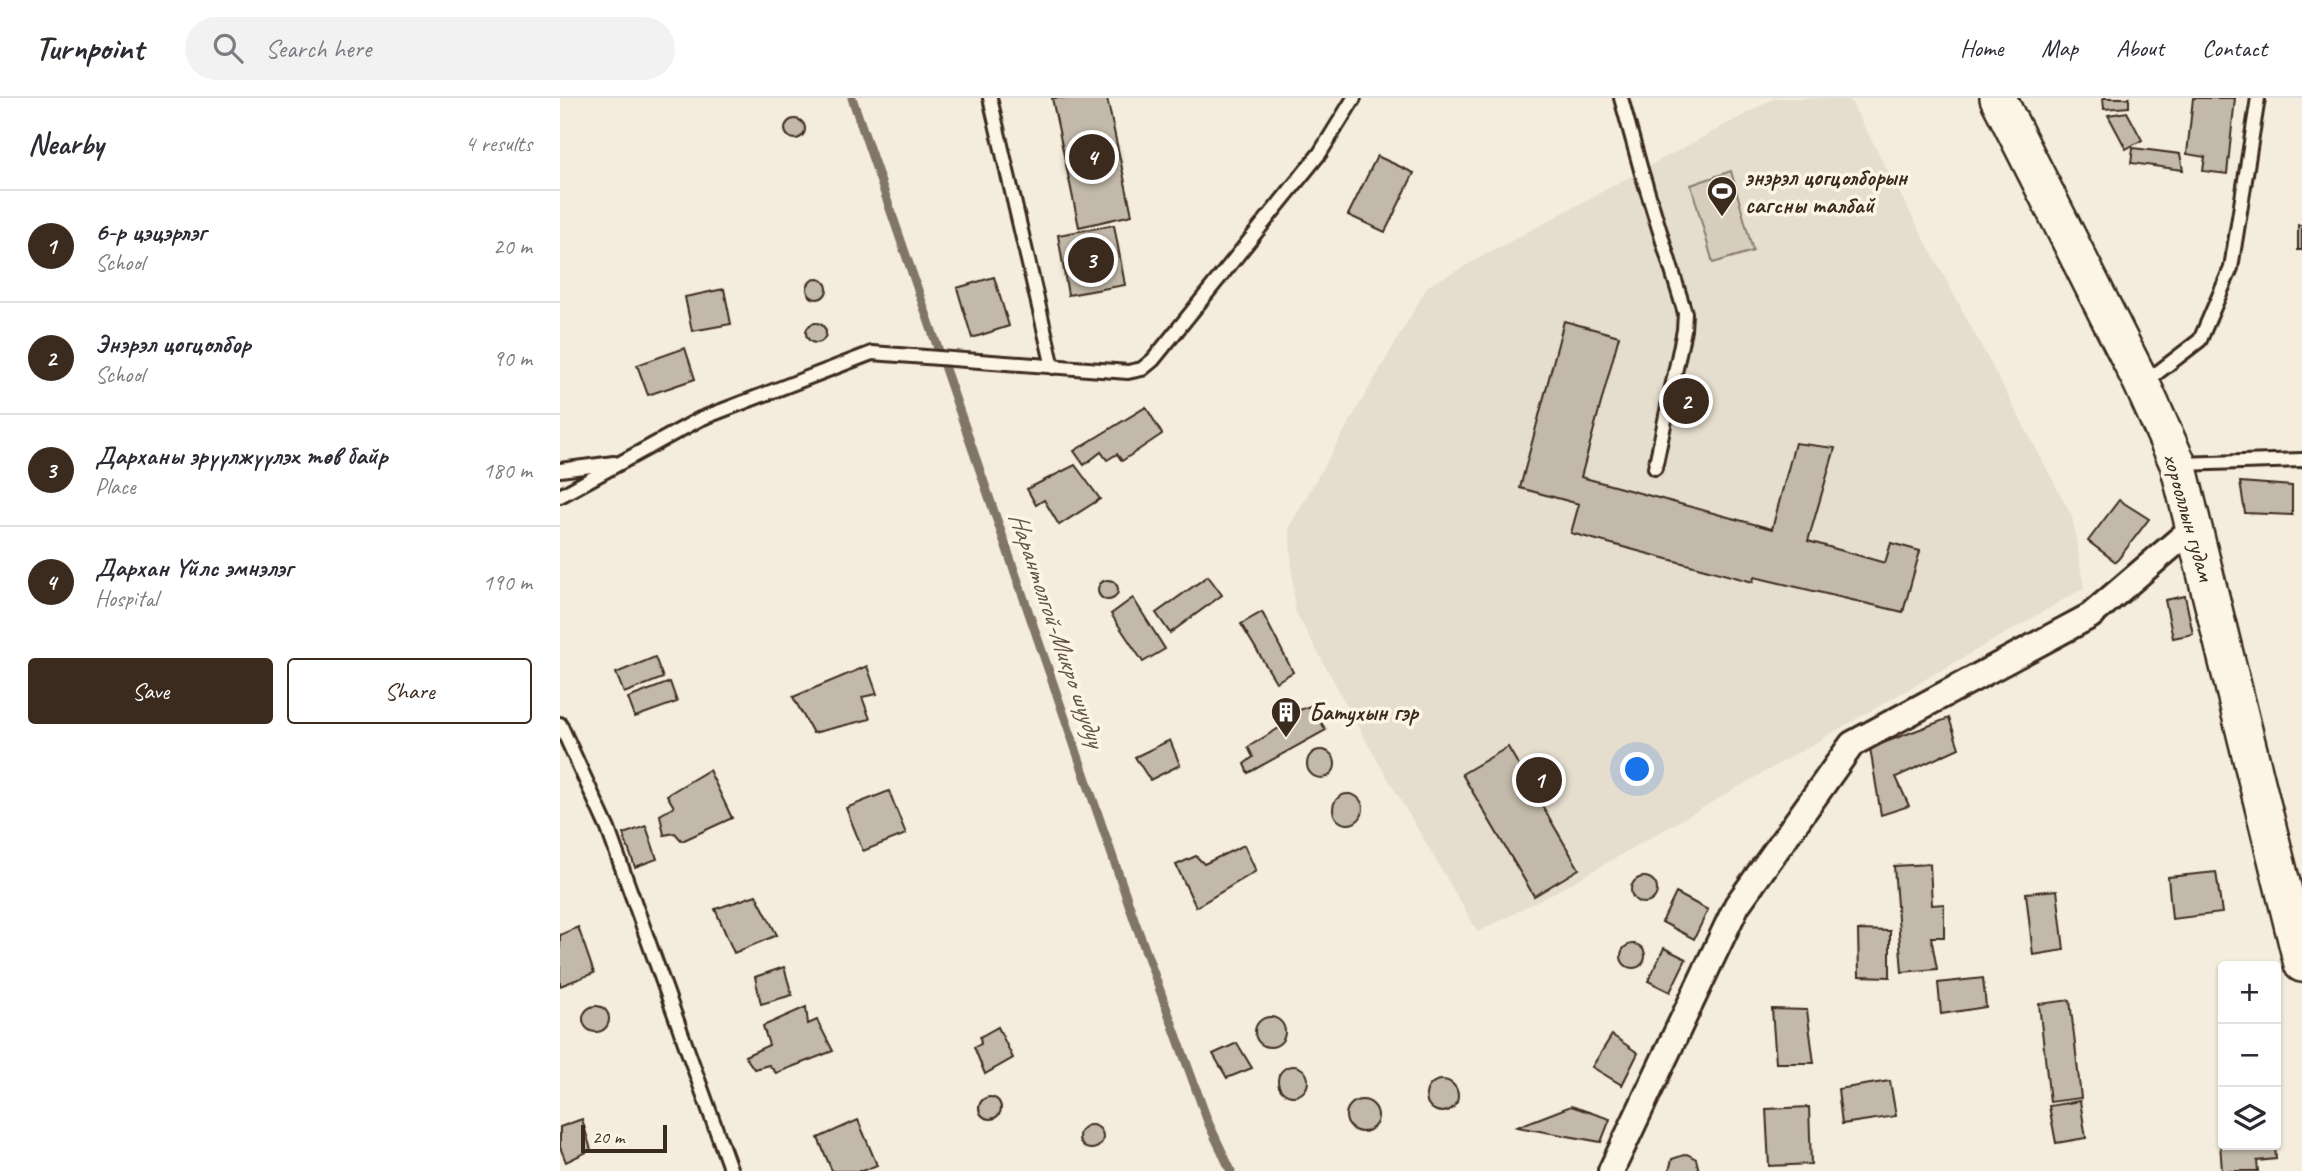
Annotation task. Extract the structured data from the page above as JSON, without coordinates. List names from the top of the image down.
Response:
{
  "streets": {
    "main road": ["хорооллын гудам"]
  },
  "water": ["Нарантолгой-Микро шуудуу"],
  "places": {
    "sports": ["энэрэл цогцолборын сагсны талбай"],
    "building": ["Батухын гэр"]
  },
  "scale_bar": "20 m",
  "page": {
    "header": "Turnpoint",
    "search": "Search here",
    "nav": [
      "Home",
      "Map",
      "About",
      "Contact"
    ],
    "heading": ["Nearby", "4 results"],
    "pins": [
      "4",
      "3",
      "2",
      "1"
    ],
    "list": [
      {
        "mark": "1",
        "name": "6-р цэцэрлэг",
        "note": "School",
        "value": "20 m"
      },
      {
        "mark": "2",
        "name": "Энэрэл цогцолбор",
        "note": "School",
        "value": "90 m"
      },
      {
        "mark": "3",
        "name": "Дарханы эрүүлжүүлэх төв байр",
        "note": "Place",
        "value": "180 m"
      },
      {
        "mark": "4",
        "name": "Дархан Үйлс эмнэлэг",
        "note": "Hospital",
        "value": "190 m"
      }
    ],
    "buttons": ["Save", "Share"],
    "map_buttons": ["+", "−"],
    "scale": "20 m"
  }
}
